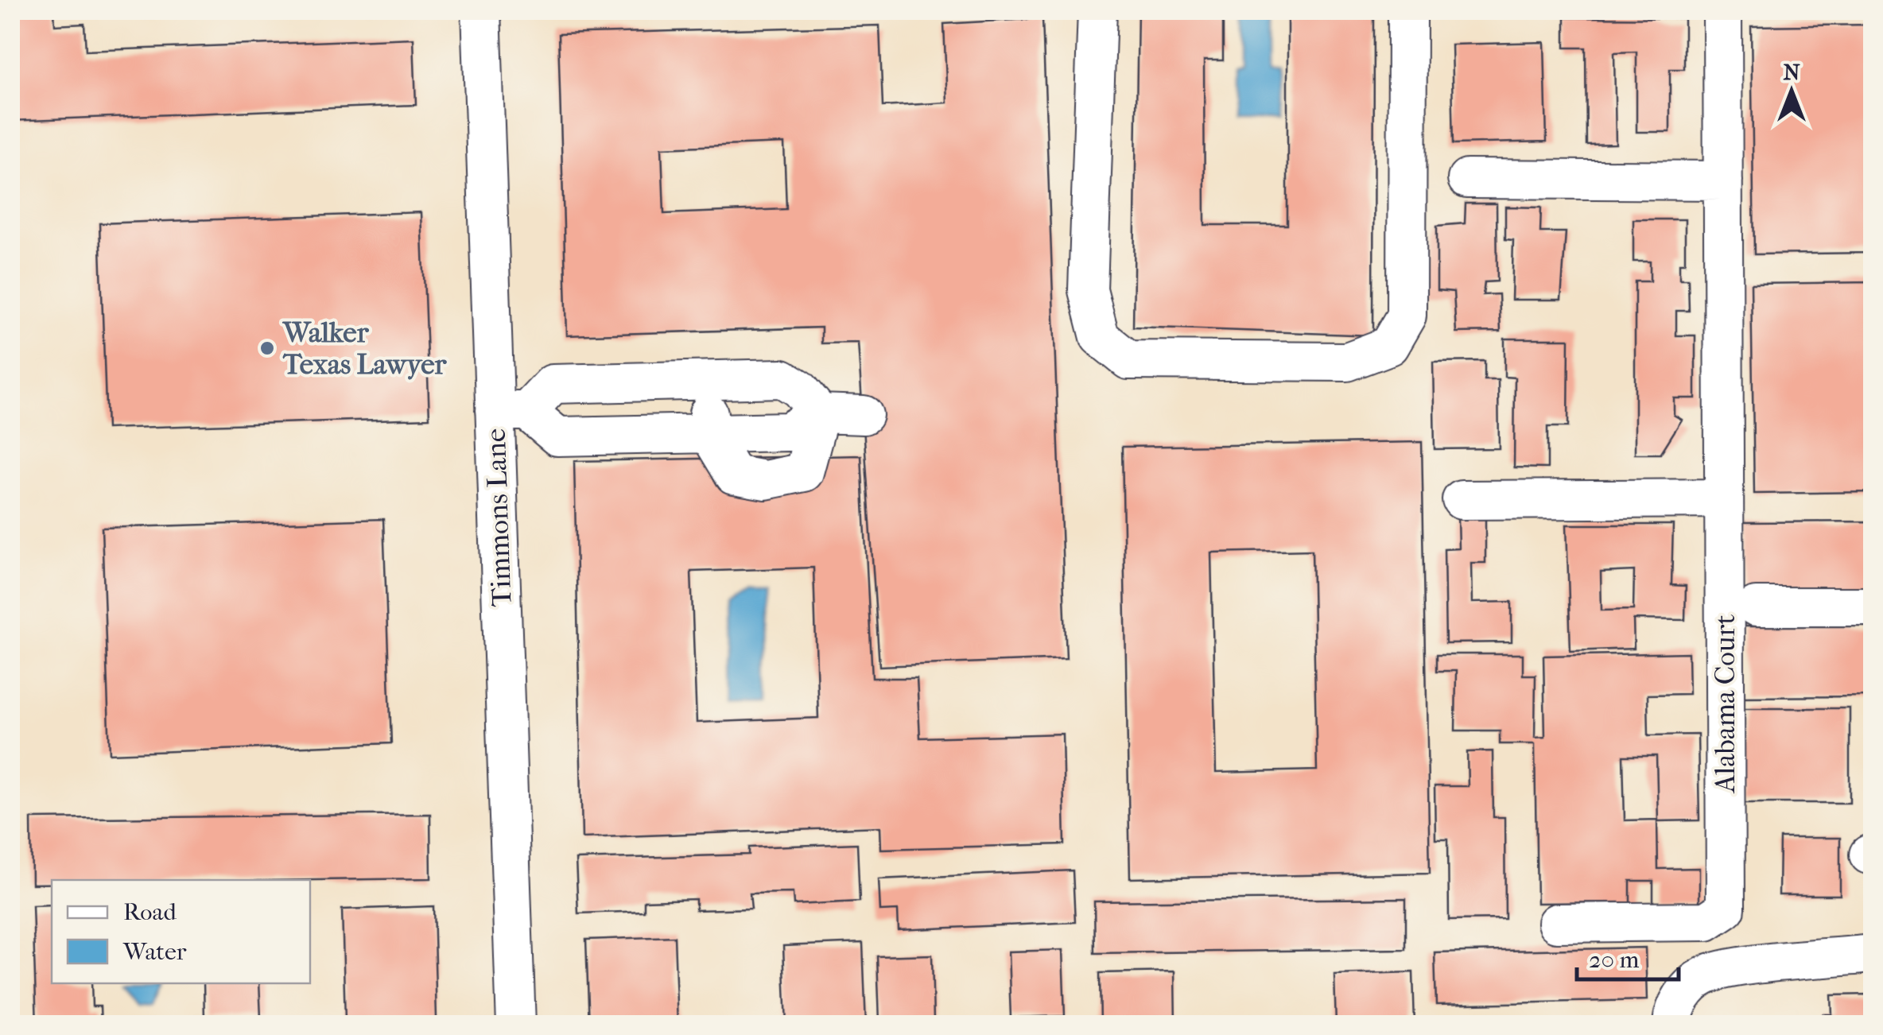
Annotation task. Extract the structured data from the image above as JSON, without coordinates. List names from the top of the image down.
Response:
{
  "streets": {
    "street": ["Timmons Lane", "Alabama Court"]
  },
  "places": ["Walker Texas Lawyer"],
  "legend": ["Road", "Water"],
  "scale_bar": "20 m",
  "north": "top"
}
